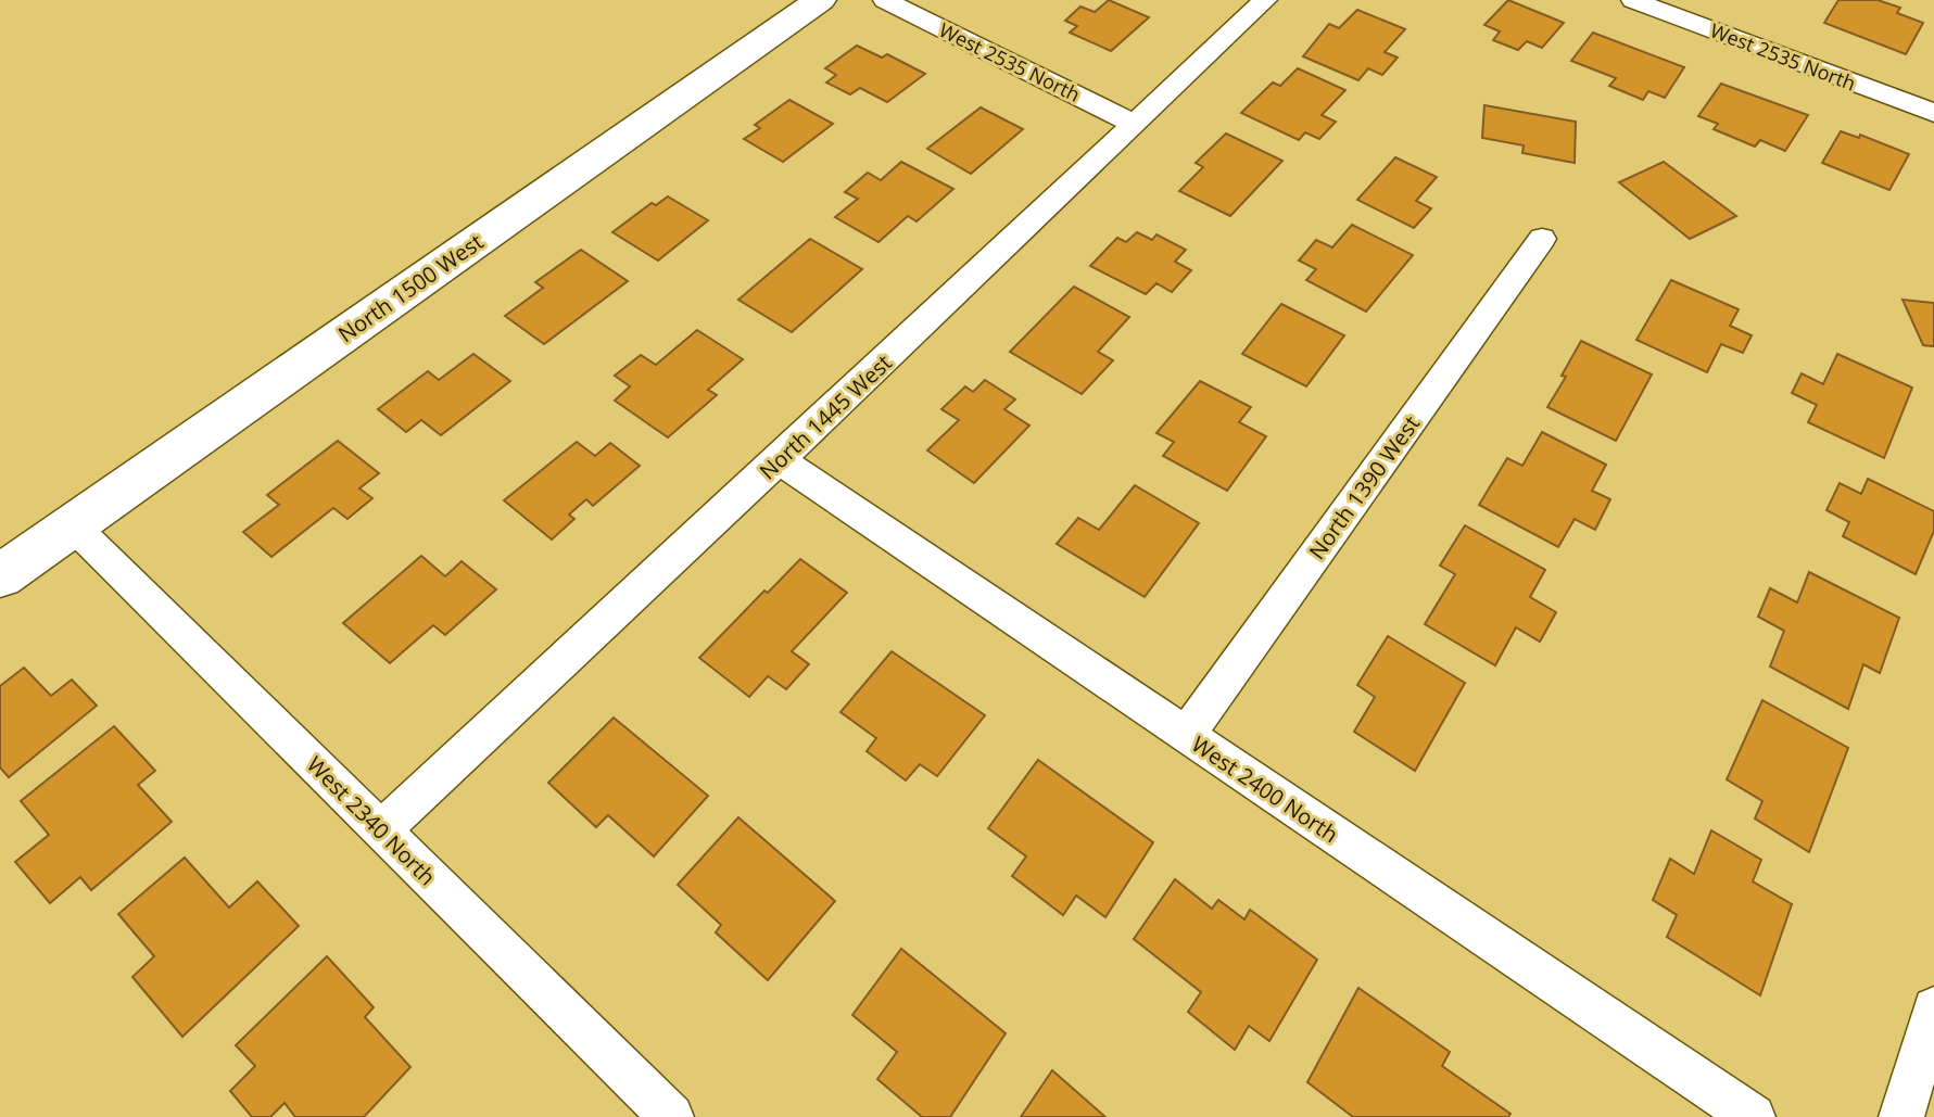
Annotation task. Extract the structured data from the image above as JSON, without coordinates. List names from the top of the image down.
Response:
{
  "streets": {
    "street": [
      "West 2535 North",
      "North 1500 West",
      "North 1445 West",
      "North 1390 West",
      "West 2400 North",
      "West 2340 North"
    ]
  },
  "crossings": [
    ["West 2535 North", "North 1445 West"],
    ["North 1500 West", "West 2340 North"],
    ["North 1445 West", "West 2400 North"],
    ["North 1445 West", "West 2340 North"],
    ["North 1390 West", "West 2400 North"]
  ]
}
